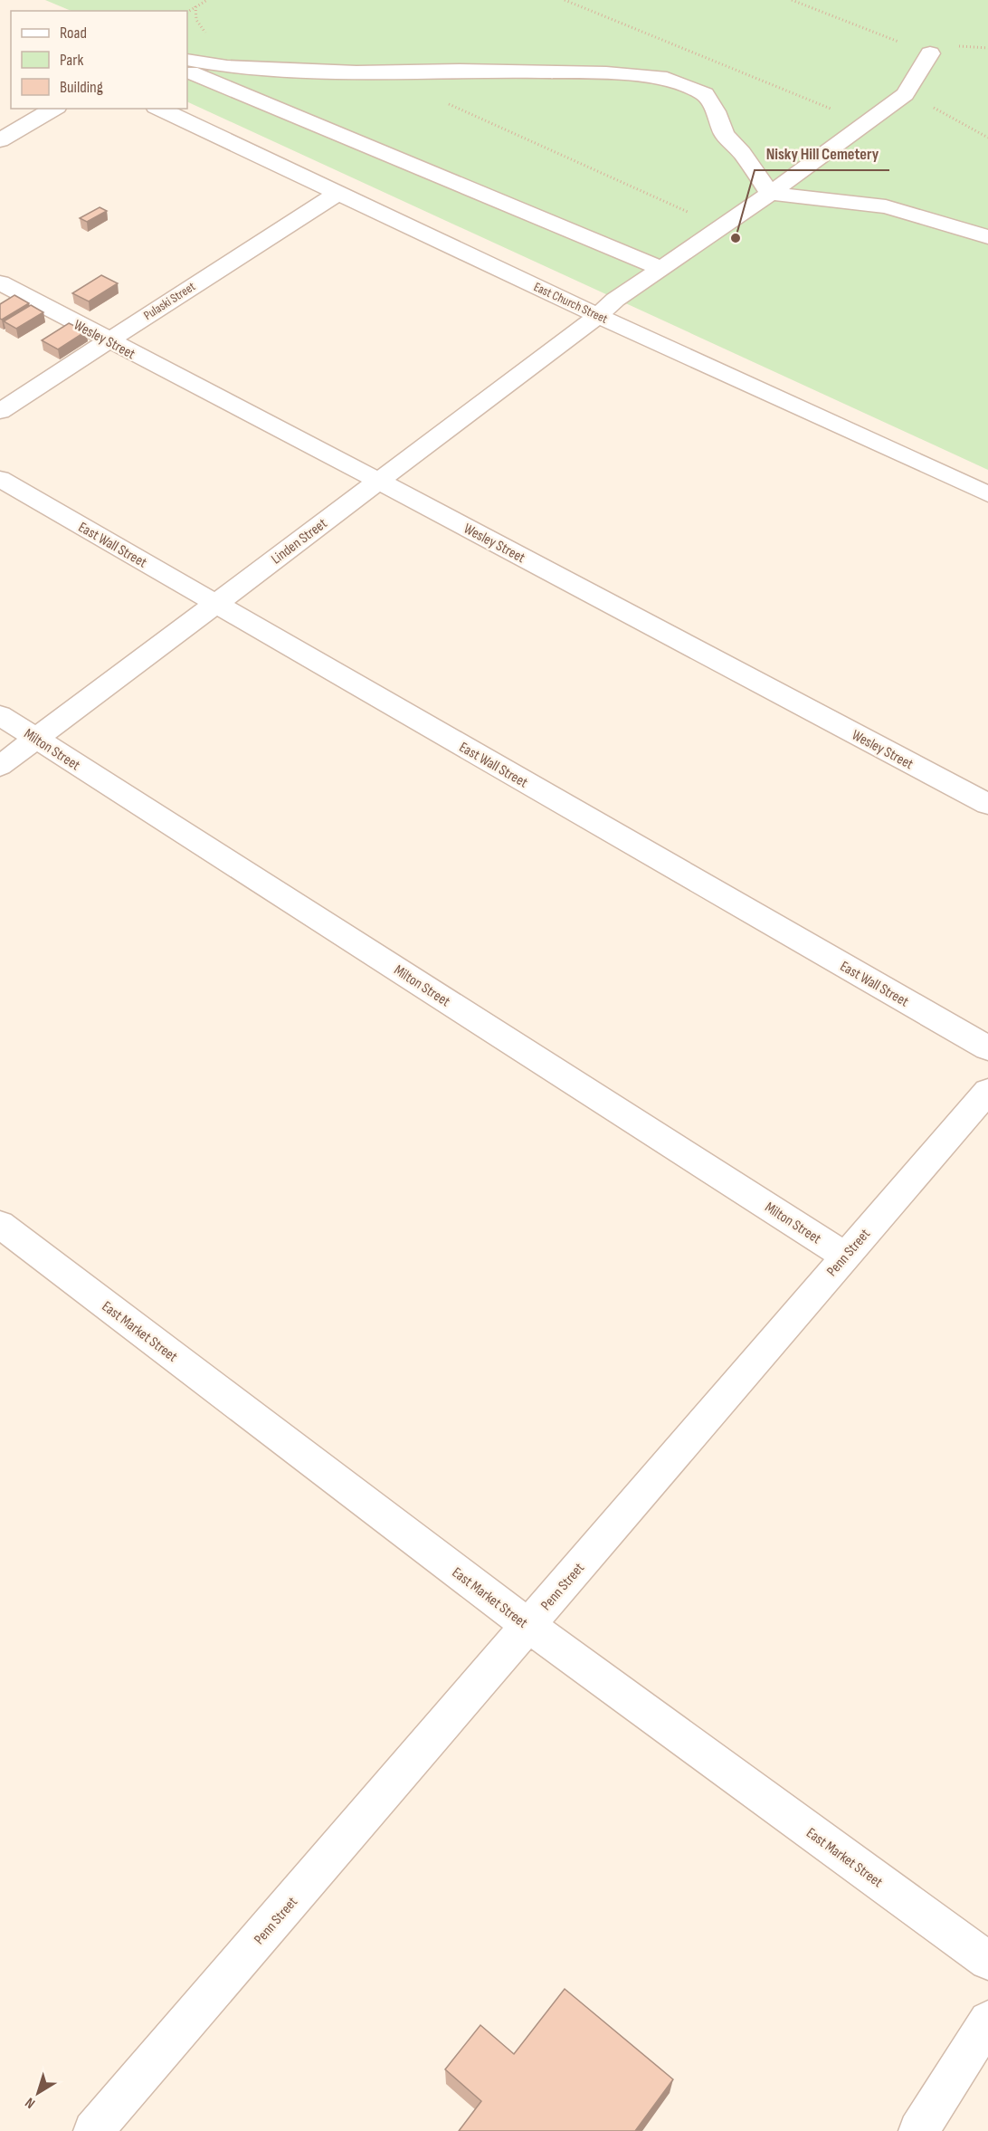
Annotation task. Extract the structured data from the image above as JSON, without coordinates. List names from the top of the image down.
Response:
{
  "streets": {
    "street": [
      "Pulaski Street",
      "East Church Street",
      "Wesley Street",
      "Linden Street",
      "East Wall Street",
      "Milton Street",
      "Penn Street",
      "East Market Street"
    ]
  },
  "crossings": [
    ["Pulaski Street", "East Church Street"],
    ["Pulaski Street", "Wesley Street"],
    ["East Church Street", "Linden Street"],
    ["Wesley Street", "Linden Street"],
    ["Linden Street", "East Wall Street"],
    ["Linden Street", "Milton Street"],
    ["Milton Street", "Penn Street"],
    ["Penn Street", "East Market Street"]
  ],
  "places": ["Nisky Hill Cemetery"],
  "legend": ["Road", "Park", "Building"],
  "north": "bottom left"
}
